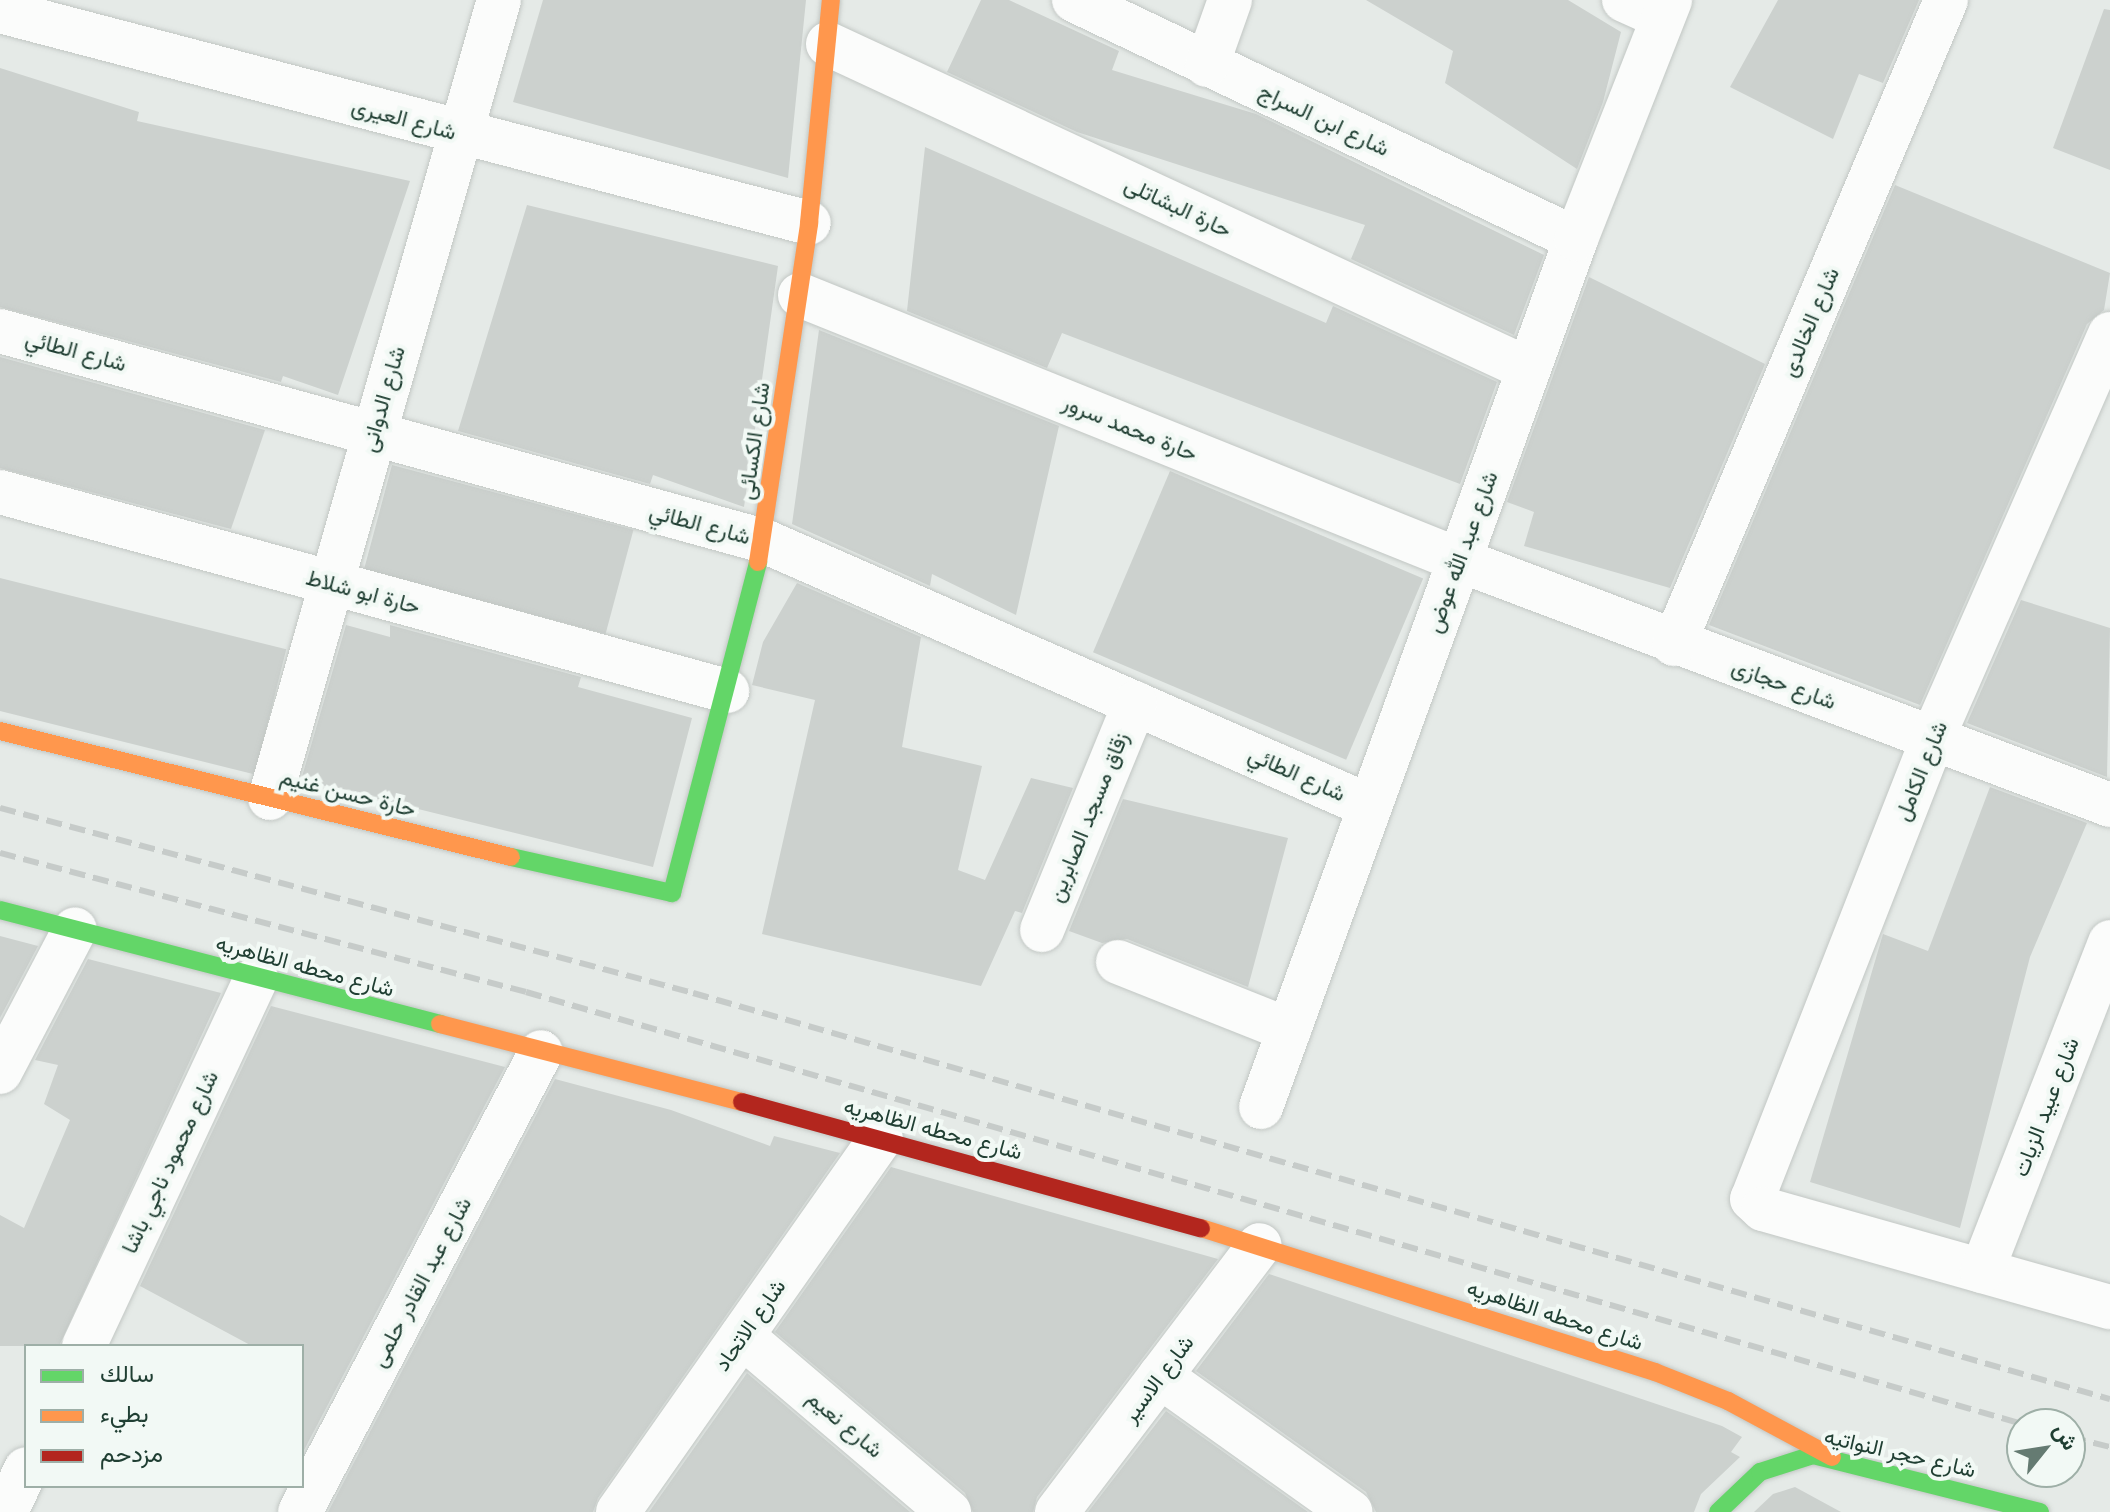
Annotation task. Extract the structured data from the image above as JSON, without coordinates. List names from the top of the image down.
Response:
{
  "streets": {
    "street": [
      "شارع العيرى",
      "شارع ابن السراج",
      "حارة البشاتلى",
      "شارع الخالدى",
      "شارع الطائي",
      "شارع الدوانى",
      "حارة محمد سرور",
      "شارع الكسائى",
      "شارع عبد الله عوض",
      "حارة ابو شلاط",
      "شارع حجازى",
      "شارع الكامل",
      "حارة حسن غنيم",
      "زقاق مسجد الصابرين",
      "شارع محطه الظاهريه",
      "شارع عبيد الزيات",
      "شارع محمود ناجي باشا",
      "شارع عبد القادر حلمى",
      "شارع الاتحاد",
      "شارع الاسير",
      "شارع نعيم",
      "شارع حجر النواتيه"
    ]
  },
  "crossings": [
    ["شارع العيرى", "شارع الدوانى"],
    ["شارع العيرى", "شارع الكسائى"],
    ["شارع ابن السراج", "شارع عبد الله عوض"],
    ["حارة البشاتلى", "شارع الكسائى"],
    ["حارة البشاتلى", "شارع عبد الله عوض"],
    ["شارع الخالدى", "شارع حجازى"],
    ["شارع الطائي", "شارع الدوانى"],
    ["شارع الطائي", "شارع الكسائى"],
    ["شارع الطائي", "شارع عبد الله عوض"],
    ["شارع الطائي", "زقاق مسجد الصابرين"],
    ["شارع الدوانى", "حارة ابو شلاط"],
    ["شارع الدوانى", "حارة حسن غنيم"],
    ["حارة محمد سرور", "شارع الكسائى"],
    ["حارة محمد سرور", "شارع عبد الله عوض"],
    ["حارة محمد سرور", "شارع حجازى"],
    ["شارع الكسائى", "حارة ابو شلاط"],
    ["شارع الكسائى", "حارة حسن غنيم"],
    ["شارع عبد الله عوض", "شارع حجازى"],
    ["شارع حجازى", "شارع الكامل"],
    ["شارع الكامل", "شارع عبيد الزيات"],
    ["شارع محطه الظاهريه", "شارع محمود ناجي باشا"],
    ["شارع محطه الظاهريه", "شارع عبد القادر حلمى"],
    ["شارع محطه الظاهريه", "شارع الاتحاد"],
    ["شارع محطه الظاهريه", "شارع الاسير"],
    ["شارع محطه الظاهريه", "شارع حجر النواتيه"],
    ["شارع الاتحاد", "شارع نعيم"]
  ],
  "legend": ["سالك", "بطيء", "مزدحم"],
  "north": "top right"
}
